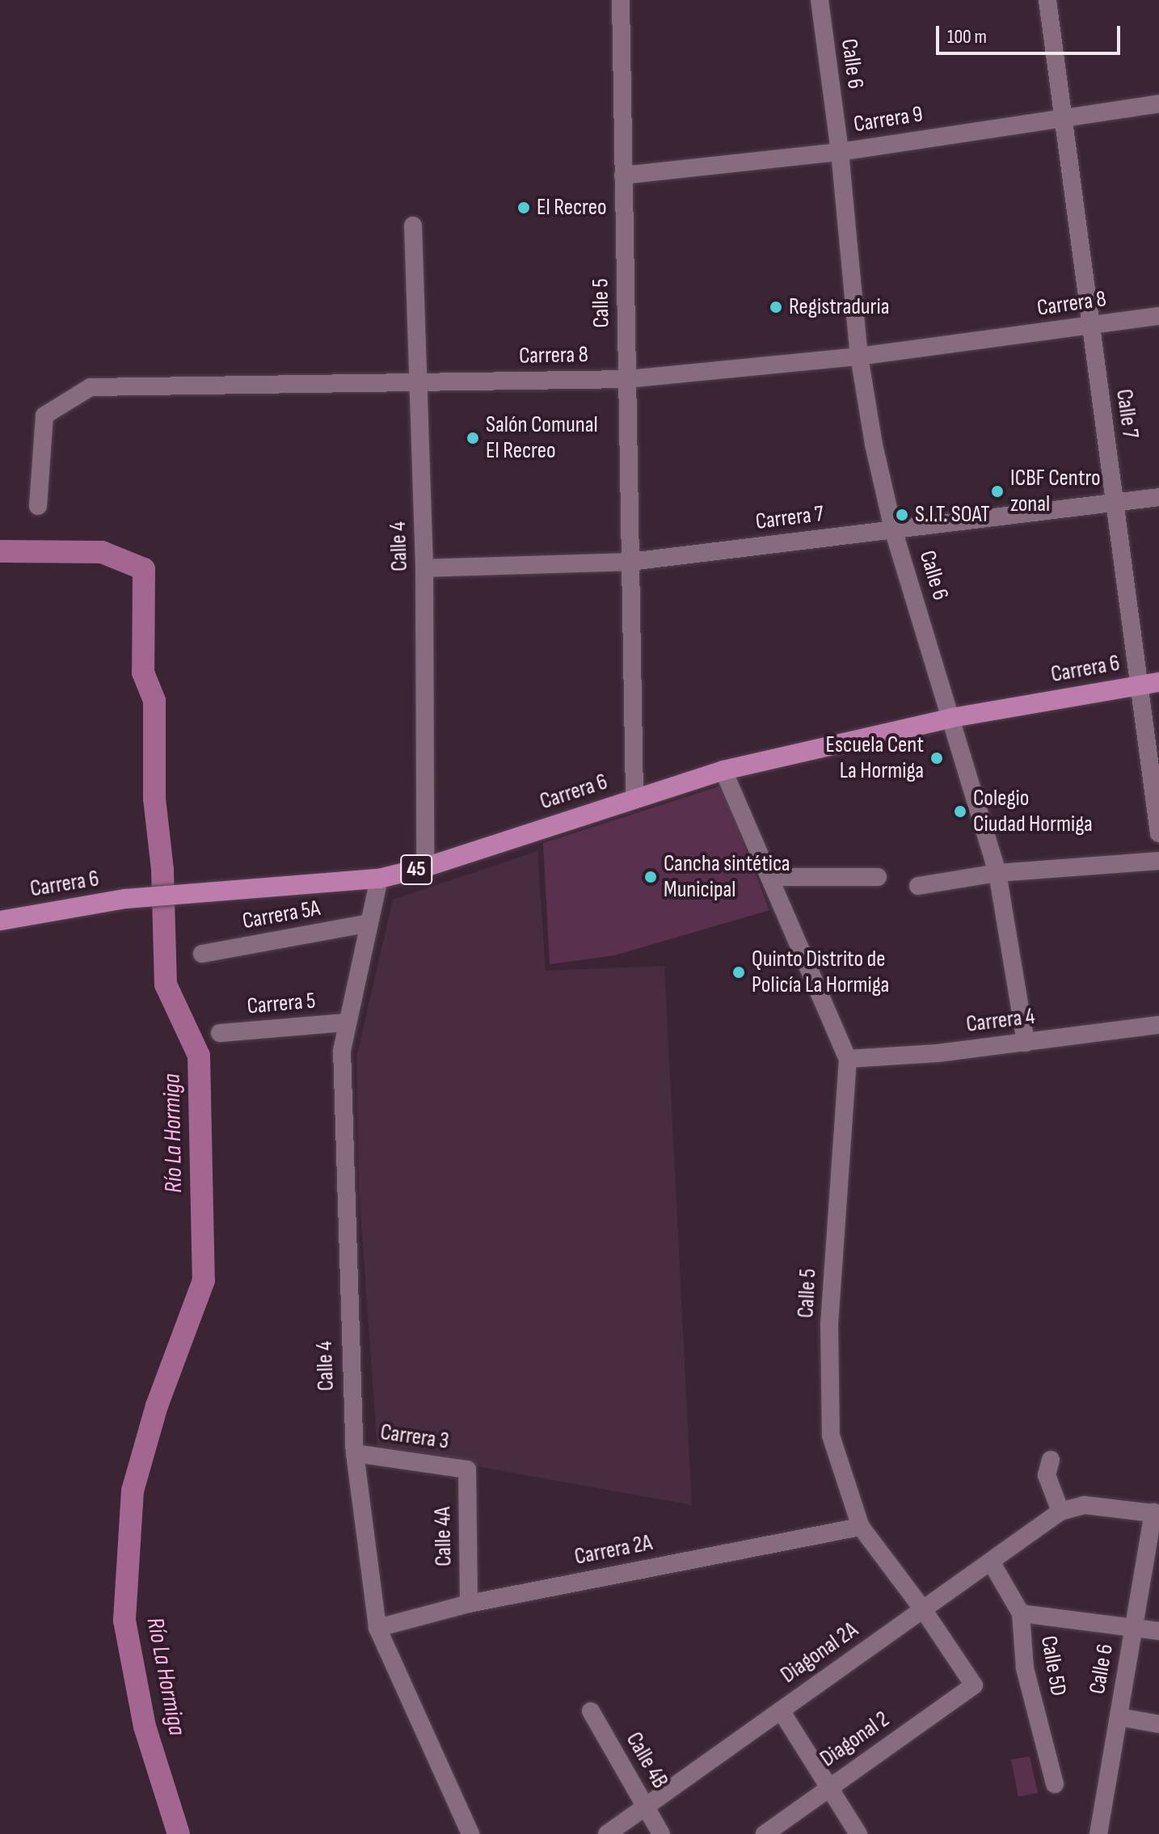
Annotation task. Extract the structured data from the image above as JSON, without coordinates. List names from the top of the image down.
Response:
{
  "streets": {
    "main road": ["Carrera 6", "45"],
    "street": [
      "Calle 6",
      "Carrera 9",
      "Calle 5",
      "Carrera 8",
      "Calle 7",
      "Carrera 7",
      "Calle 4",
      "Carrera 5A",
      "Carrera 5",
      "Carrera 4",
      "Carrera 3",
      "Calle 4A",
      "Carrera 2A",
      "Diagonal 2A",
      "Calle 5D",
      "Diagonal 2",
      "Calle 4B"
    ]
  },
  "crossings": [
    ["Calle 6", "Carrera 9"],
    ["Calle 6", "Carrera 8"],
    ["Calle 6", "Carrera 7"],
    ["Calle 6", "Carrera 6"],
    ["Calle 6", "Carrera 4"],
    ["Carrera 9", "Calle 5"],
    ["Carrera 9", "Calle 7"],
    ["Calle 5", "Carrera 8"],
    ["Calle 5", "Carrera 7"],
    ["Calle 5", "Carrera 6"],
    ["Calle 5", "Carrera 4"],
    ["Calle 5", "Carrera 2A"],
    ["Carrera 8", "Calle 7"],
    ["Carrera 8", "Calle 4"],
    ["Calle 7", "Carrera 7"],
    ["Calle 7", "Carrera 6"],
    ["Carrera 7", "Calle 4"],
    ["Calle 4", "Carrera 6"],
    ["Calle 4", "Carrera 5A"],
    ["Calle 4", "Carrera 5"],
    ["Calle 4", "Carrera 3"],
    ["Calle 4", "Carrera 2A"],
    ["Carrera 3", "Calle 4A"],
    ["Calle 4A", "Carrera 2A"],
    ["Diagonal 2A", "Calle 5D"],
    ["Diagonal 2A", "Diagonal 2"],
    ["Diagonal 2A", "Calle 4B"]
  ],
  "water": ["Río La Hormiga"],
  "places": [
    "El Recreo",
    "Registraduria",
    "Salón Comunal El Recreo",
    "ICBF Centro zonal",
    "S.I.T. SOAT",
    "Escuela Cent La Hormiga",
    "Colegio Ciudad Hormiga",
    "Cancha sintética Municipal",
    "Quinto Distrito de Policía La Hormiga"
  ],
  "scale_bar": "100 m"
}
